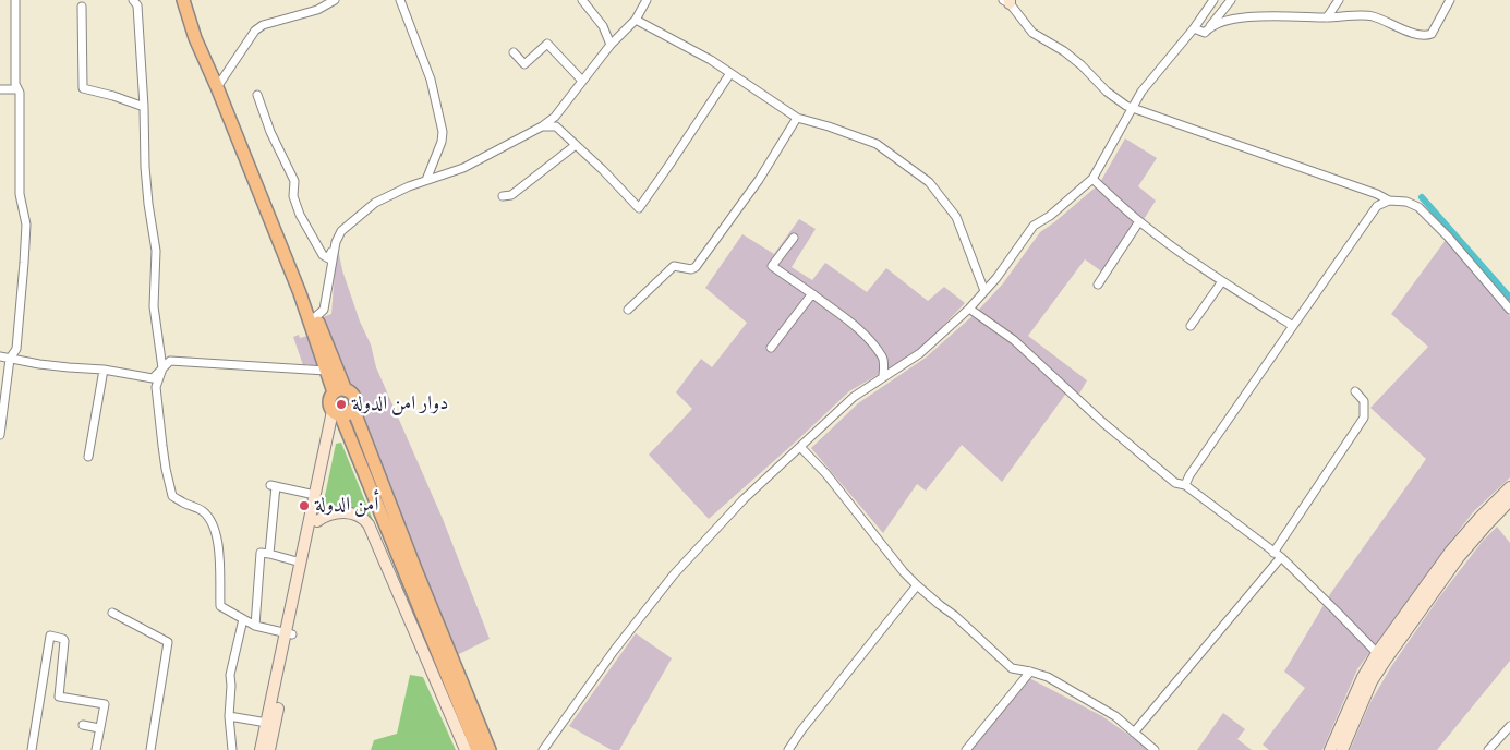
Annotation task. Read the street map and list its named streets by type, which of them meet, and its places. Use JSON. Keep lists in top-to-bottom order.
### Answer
{
  "places": ["دوار امن الدولة", "أمن الدولة"]
}
